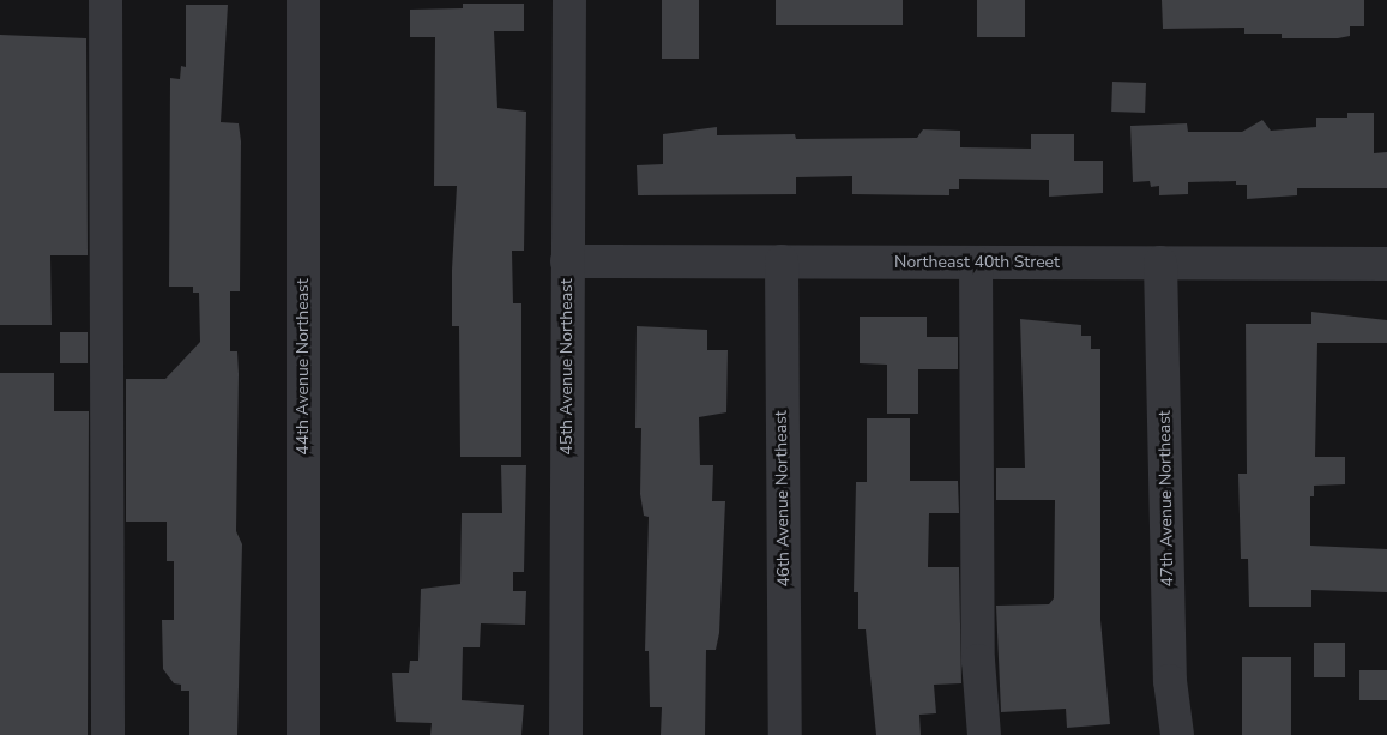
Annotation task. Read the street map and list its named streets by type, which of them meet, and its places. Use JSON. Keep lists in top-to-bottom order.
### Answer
{
  "streets": {
    "street": [
      "Northeast 40th Street",
      "44th Avenue Northeast",
      "45th Avenue Northeast",
      "46th Avenue Northeast",
      "47th Avenue Northeast"
    ]
  },
  "crossings": [
    ["Northeast 40th Street", "45th Avenue Northeast"],
    ["Northeast 40th Street", "46th Avenue Northeast"],
    ["Northeast 40th Street", "47th Avenue Northeast"]
  ]
}
